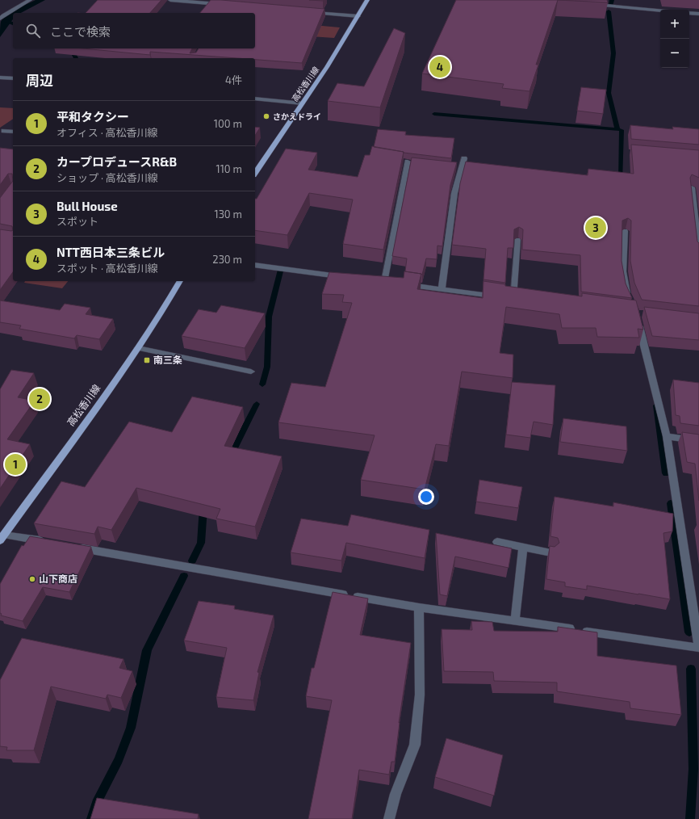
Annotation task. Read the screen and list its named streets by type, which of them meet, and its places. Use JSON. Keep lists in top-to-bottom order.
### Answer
{
  "streets": {
    "main road": ["高松香川線"]
  },
  "places": {
    "other": ["さかえドライ", "山下商店"],
    "transit": ["南三条"]
  },
  "page": {
    "map_buttons": ["+", "−"],
    "search": "ここで検索",
    "pins": [
      "4",
      "3",
      "2",
      "1"
    ],
    "heading": ["周辺", "4件"],
    "list": [
      {
        "mark": "1",
        "name": "平和タクシー",
        "note": "オフィス · 高松香川線",
        "value": "100 m"
      },
      {
        "mark": "2",
        "name": "カープロデュースR&B",
        "note": "ショップ · 高松香川線",
        "value": "110 m"
      },
      {
        "mark": "3",
        "name": "Bull House",
        "note": "スポット",
        "value": "130 m"
      },
      {
        "mark": "4",
        "name": "NTT西日本三条ビル",
        "note": "スポット · 高松香川線",
        "value": "230 m"
      }
    ]
  }
}
